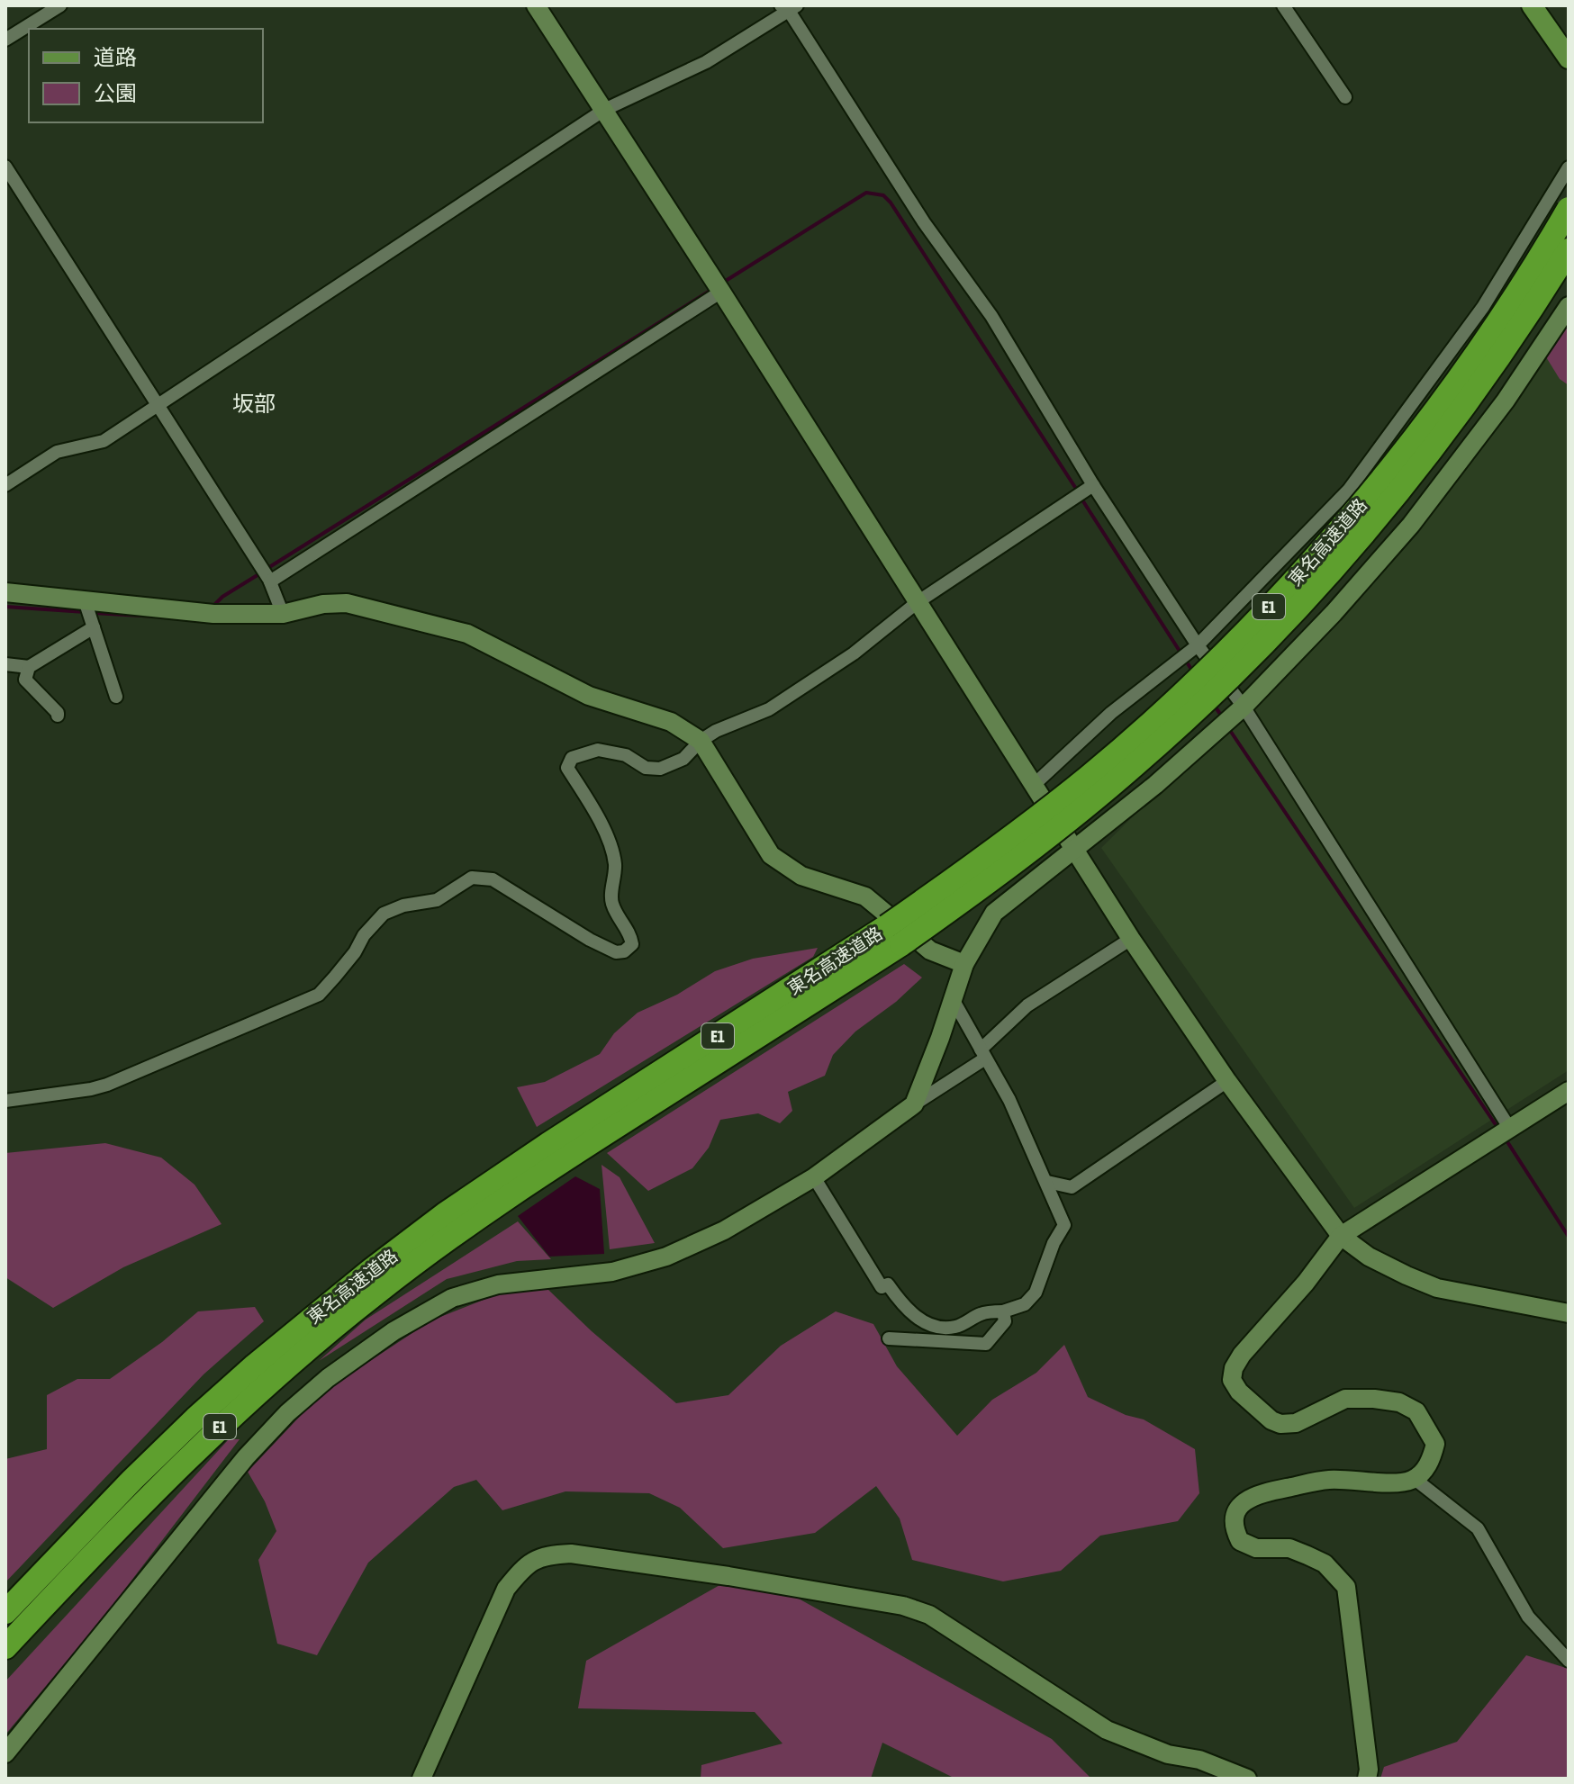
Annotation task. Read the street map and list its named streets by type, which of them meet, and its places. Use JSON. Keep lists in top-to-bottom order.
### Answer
{
  "streets": {
    "highway": ["東名高速道路", "E1"]
  },
  "districts": ["坂部"],
  "legend": ["道路", "公園"]
}
